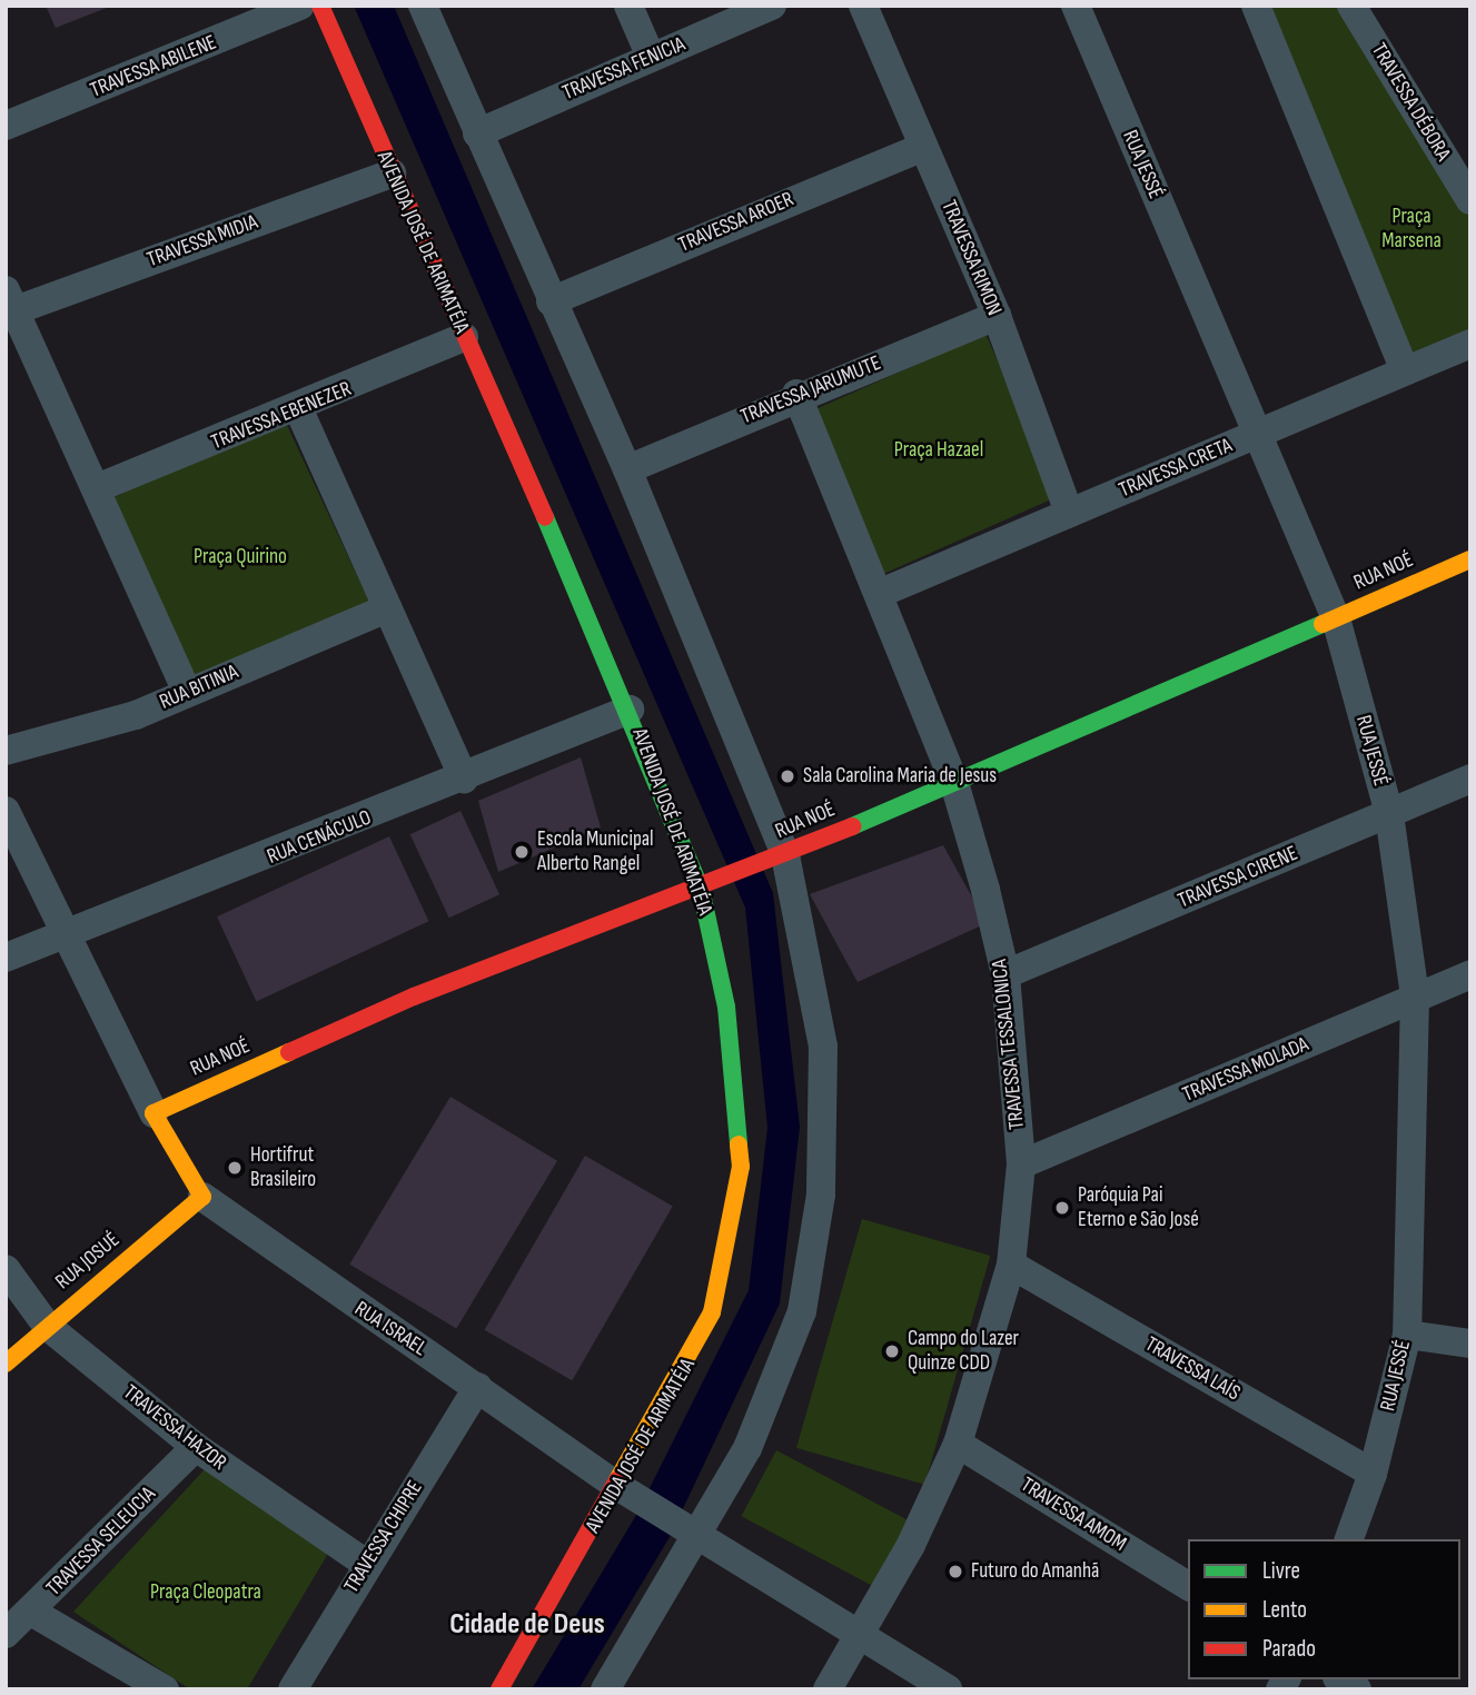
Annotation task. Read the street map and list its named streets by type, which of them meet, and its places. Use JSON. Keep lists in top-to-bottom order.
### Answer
{
  "streets": {
    "street": [
      "TRAVESSA ABILENE",
      "TRAVESSA FENICIA",
      "TRAVESSA DÉBORA",
      "RUA JESSÉ",
      "TRAVESSA AROER",
      "TRAVESSA MIDIA",
      "AVENIDA JOSÉ DE ARIMATÉIA",
      "TRAVESSA RIMON",
      "TRAVESSA JARUMUTE",
      "TRAVESSA EBENEZER",
      "TRAVESSA CRETA",
      "RUA NOÉ",
      "RUA BITINIA",
      "RUA CENÁCULO",
      "TRAVESSA CIRENE",
      "TRAVESSA TESSALONICA",
      "TRAVESSA MOLADA",
      "RUA JOSUÉ",
      "RUA ISRAEL",
      "TRAVESSA LAÍS",
      "TRAVESSA HAZOR",
      "TRAVESSA AMOM",
      "TRAVESSA CHIPRE",
      "TRAVESSA SELEUCIA"
    ]
  },
  "crossings": [
    ["RUA JESSÉ", "TRAVESSA CRETA"],
    ["RUA JESSÉ", "RUA NOÉ"],
    ["RUA JESSÉ", "TRAVESSA CIRENE"],
    ["RUA JESSÉ", "TRAVESSA MOLADA"],
    ["RUA JESSÉ", "TRAVESSA LAÍS"],
    ["TRAVESSA AROER", "TRAVESSA RIMON"],
    ["TRAVESSA MIDIA", "AVENIDA JOSÉ DE ARIMATÉIA"],
    ["AVENIDA JOSÉ DE ARIMATÉIA", "TRAVESSA EBENEZER"],
    ["AVENIDA JOSÉ DE ARIMATÉIA", "RUA NOÉ"],
    ["AVENIDA JOSÉ DE ARIMATÉIA", "RUA CENÁCULO"],
    ["AVENIDA JOSÉ DE ARIMATÉIA", "RUA ISRAEL"],
    ["TRAVESSA RIMON", "TRAVESSA JARUMUTE"],
    ["TRAVESSA RIMON", "TRAVESSA CRETA"],
    ["TRAVESSA JARUMUTE", "TRAVESSA TESSALONICA"],
    ["TRAVESSA CRETA", "TRAVESSA TESSALONICA"],
    ["RUA NOÉ", "TRAVESSA TESSALONICA"],
    ["RUA NOÉ", "RUA ISRAEL"],
    ["RUA CENÁCULO", "RUA ISRAEL"],
    ["TRAVESSA CIRENE", "TRAVESSA TESSALONICA"],
    ["TRAVESSA TESSALONICA", "TRAVESSA MOLADA"],
    ["TRAVESSA TESSALONICA", "RUA ISRAEL"],
    ["TRAVESSA TESSALONICA", "TRAVESSA LAÍS"],
    ["TRAVESSA TESSALONICA", "TRAVESSA AMOM"],
    ["RUA JOSUÉ", "RUA ISRAEL"],
    ["RUA JOSUÉ", "TRAVESSA HAZOR"],
    ["RUA ISRAEL", "TRAVESSA CHIPRE"],
    ["TRAVESSA HAZOR", "TRAVESSA CHIPRE"],
    ["TRAVESSA HAZOR", "TRAVESSA SELEUCIA"]
  ],
  "districts": ["Cidade de Deus"],
  "parks": [
    "Praça Marsena",
    "Praça Hazael",
    "Praça Quirino",
    "Praça Cleopatra"
  ],
  "places": [
    "Sala Carolina Maria de Jesus",
    "Escola Municipal Alberto Rangel",
    "Hortifrut Brasileiro",
    "Paróquia Pai Eterno e São José",
    "Campo do Lazer Quinze CDD",
    "Futuro do Amanhã"
  ],
  "legend": ["Livre", "Lento", "Parado"]
}
